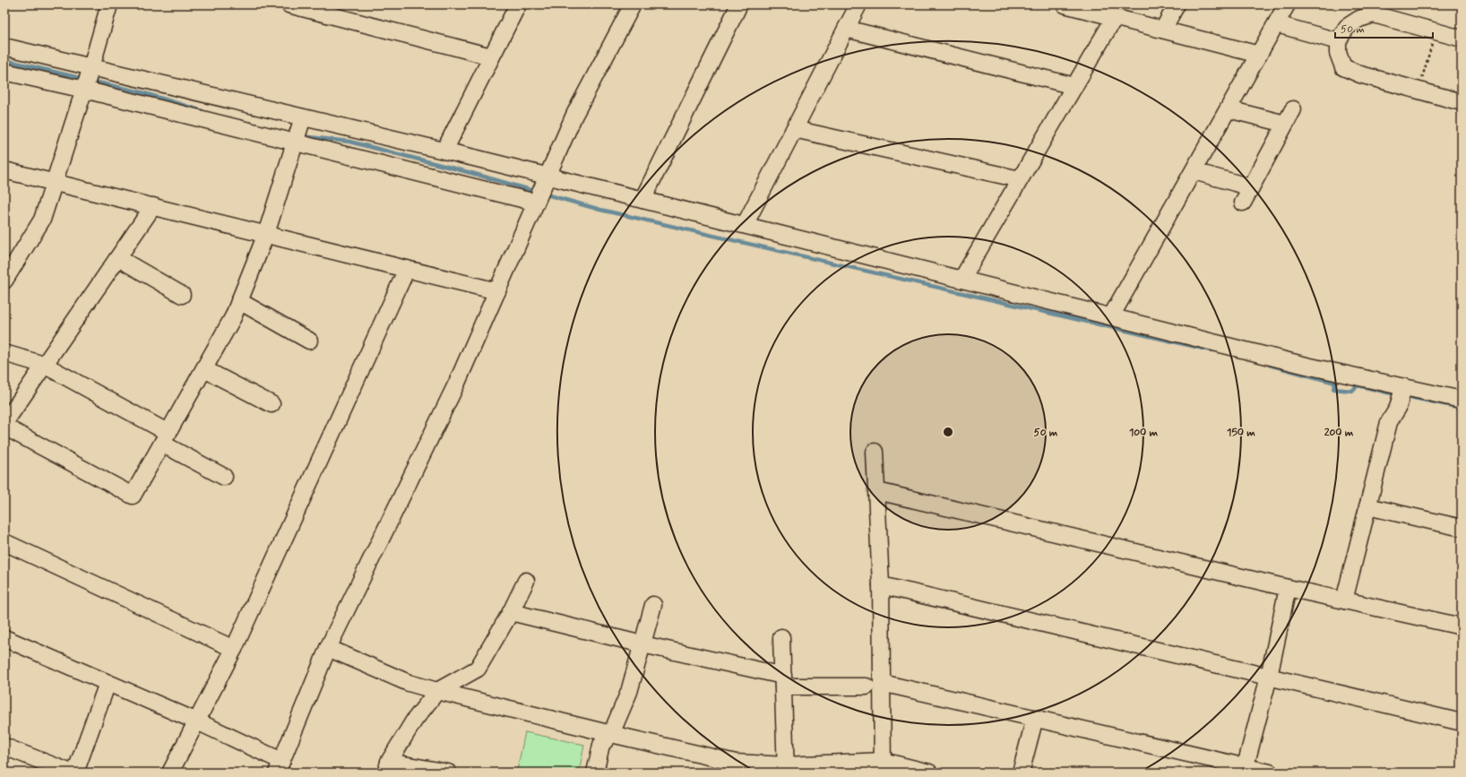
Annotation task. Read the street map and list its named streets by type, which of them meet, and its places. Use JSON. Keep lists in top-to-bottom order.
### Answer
{
  "scale_bar": "50 m",
  "rings": [
    "50 m",
    "100 m",
    "150 m",
    "200 m"
  ]
}
